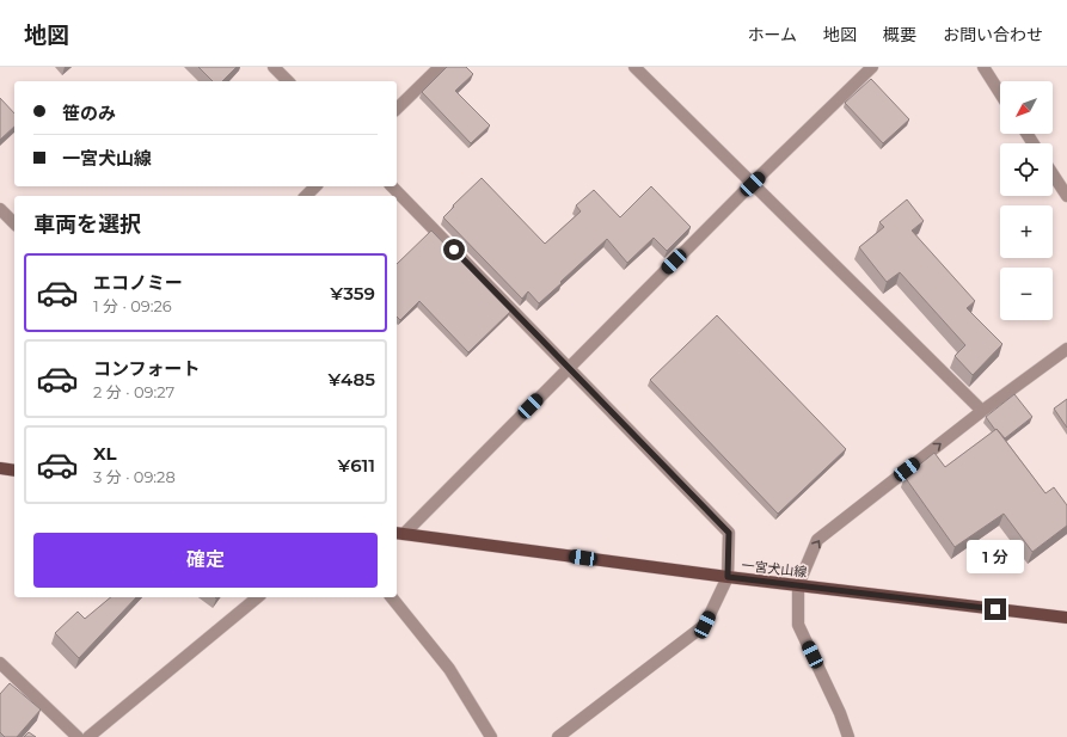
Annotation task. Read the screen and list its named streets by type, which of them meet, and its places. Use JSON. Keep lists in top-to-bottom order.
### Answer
{
  "streets": {
    "main road": ["一宮犬山線"]
  },
  "north": "bottom left",
  "page": {
    "header": "地図",
    "nav": [
      "ホーム",
      "地図",
      "概要",
      "お問い合わせ"
    ],
    "map_buttons": ["+", "−"],
    "banner": ["笹のみ", "一宮犬山線"],
    "heading": "車両を選択",
    "list": [
      {
        "name": "エコノミー",
        "note": "1 分 · 09:26",
        "value": "¥359"
      },
      {
        "name": "コンフォート",
        "note": "2 分 · 09:27",
        "value": "¥485"
      },
      {
        "name": "XL",
        "note": "3 分 · 09:28",
        "value": "¥611"
      }
    ],
    "buttons": "確定",
    "bubble": "1 分"
  }
}
